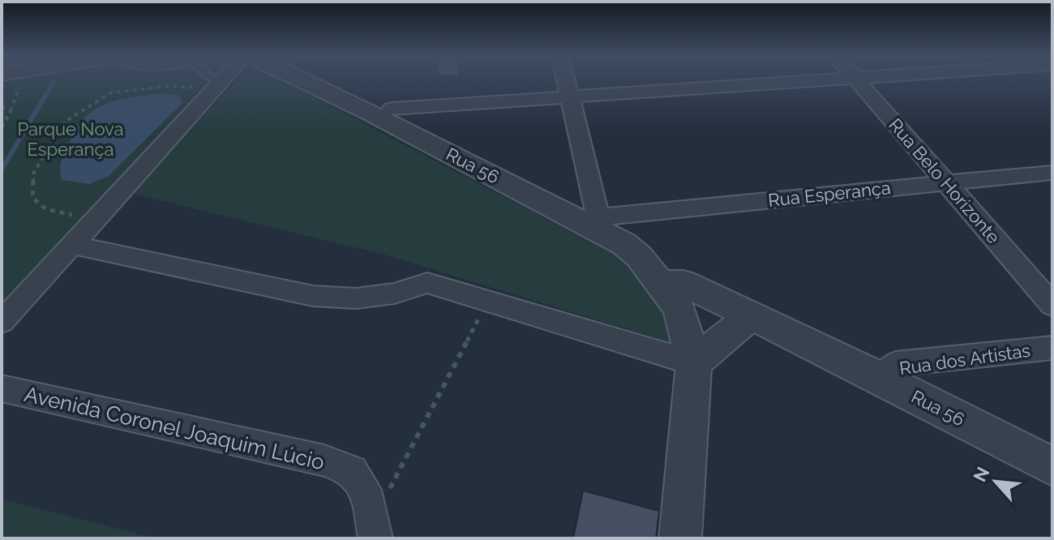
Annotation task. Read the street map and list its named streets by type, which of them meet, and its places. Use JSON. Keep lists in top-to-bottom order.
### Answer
{
  "streets": {
    "street": [
      "Rua 56",
      "Rua Belo Horizonte",
      "Rua Esperança",
      "Rua dos Artistas",
      "Avenida Coronel Joaquim Lúcio"
    ]
  },
  "crossings": [
    ["Rua 56", "Rua Esperança"],
    ["Rua 56", "Rua dos Artistas"],
    ["Rua Belo Horizonte", "Rua Esperança"]
  ],
  "parks": ["Parque Nova Esperança"],
  "north": "top left"
}
